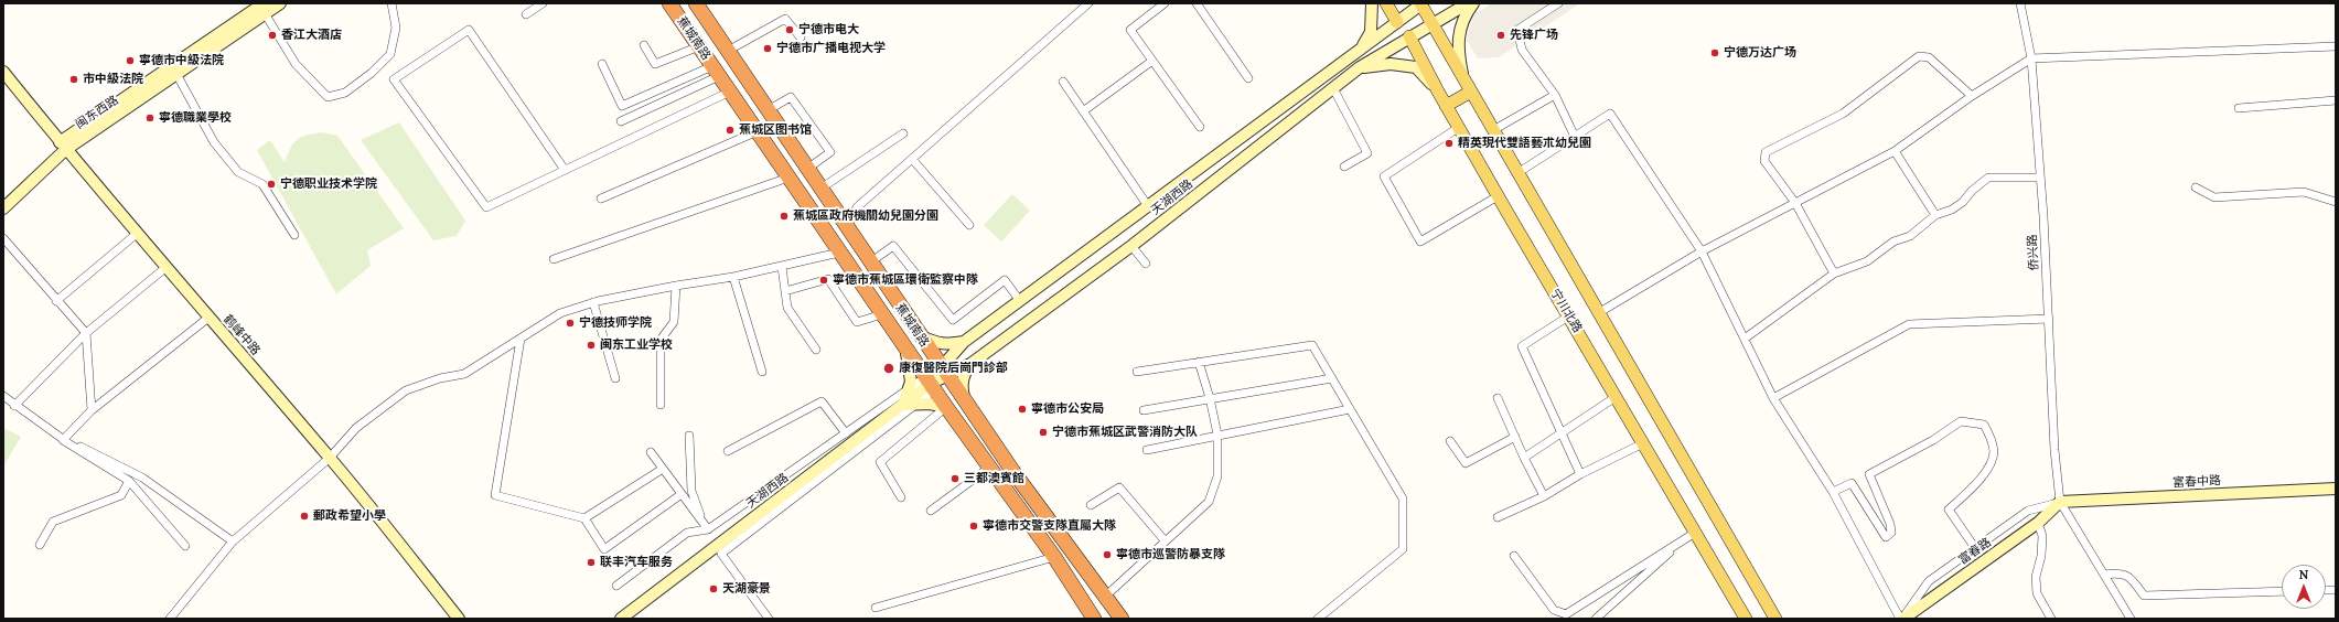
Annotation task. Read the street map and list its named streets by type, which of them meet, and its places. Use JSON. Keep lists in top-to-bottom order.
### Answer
{
  "streets": {
    "highway": ["蕉城南路"],
    "main road": [
      "闽东西路",
      "天湖西路",
      "宁川北路",
      "鹤峰中路",
      "富春中路",
      "富春路"
    ],
    "street": ["侨兴路"]
  },
  "crossings": [
    ["蕉城南路", "天湖西路"],
    ["闽东西路", "鹤峰中路"],
    ["天湖西路", "宁川北路"],
    ["侨兴路", "富春中路"],
    ["侨兴路", "富春路"],
    ["富春中路", "富春路"]
  ],
  "places": [
    "宁德市电大",
    "香江大酒店",
    "先锋广场",
    "宁德市广播电视大学",
    "宁德万达广场",
    "寧德市中級法院",
    "市中級法院",
    "寧德職業學校",
    "蕉城区图书馆",
    "精英現代雙語藝朮幼兒園",
    "宁德职业技术学院",
    "蕉城區政府機關幼兒園分園",
    "寧德市蕉城區環衛監察中隊",
    "宁德技师学院",
    "闽东工业学校",
    "康復醫院后崗門診部",
    "寧德市公安局",
    "宁德市蕉城区武警消防大队",
    "三都澳賓館",
    "郵政希望小學",
    "寧德市交警支隊直屬大隊",
    "寧德市巡警防暴支隊",
    "联丰汽车服务",
    "天湖豪景"
  ],
  "north": "top"
}
